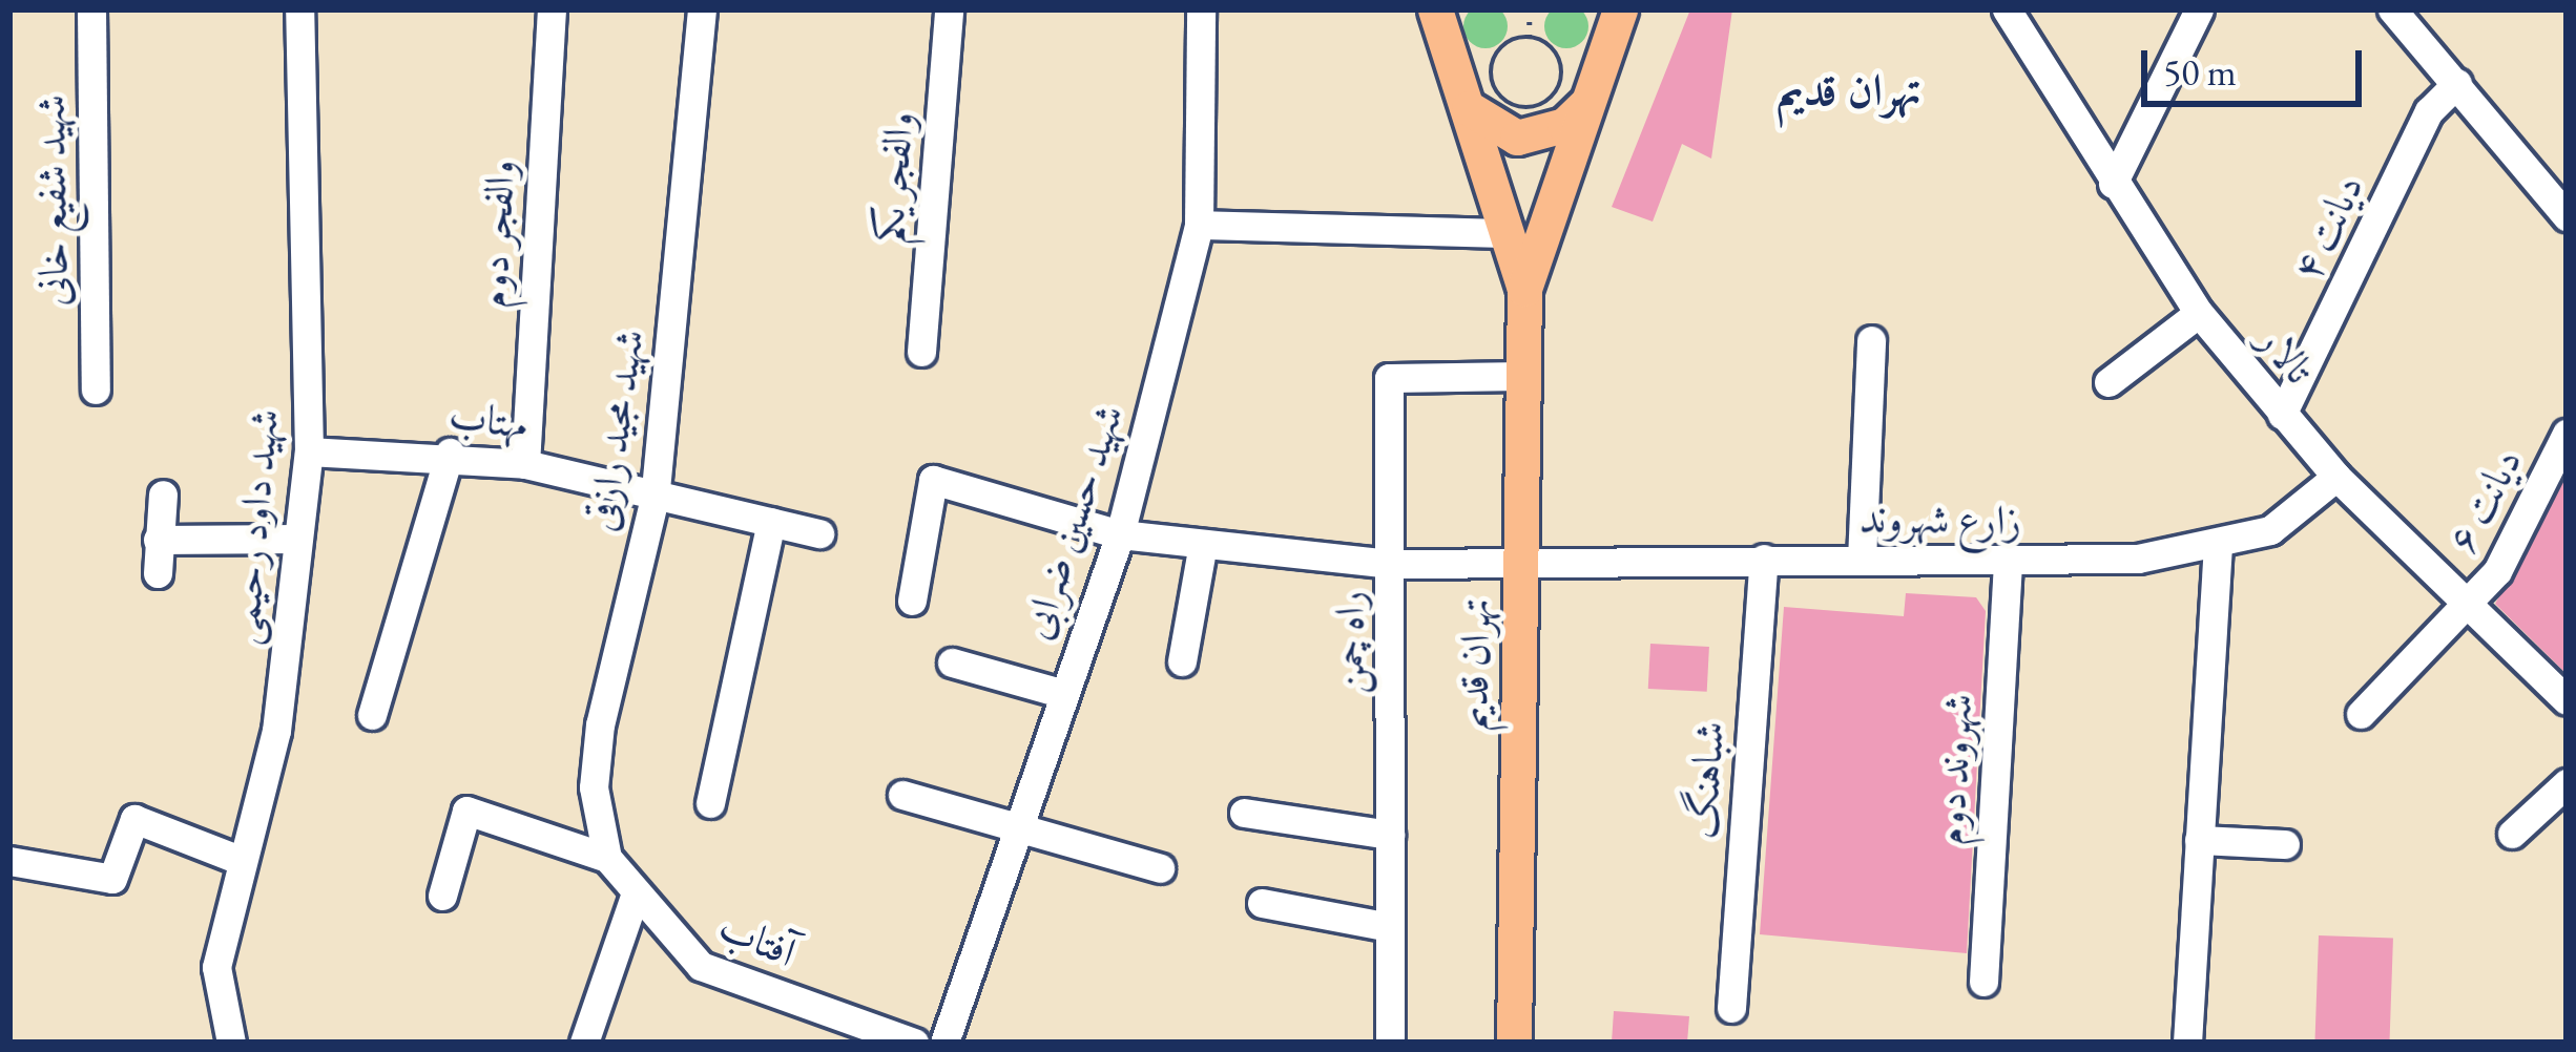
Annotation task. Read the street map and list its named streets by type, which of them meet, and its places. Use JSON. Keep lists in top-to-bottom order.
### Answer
{
  "streets": {
    "main road": ["تهران قدیم"],
    "street": [
      "والفجر یکم",
      "شهید شفیع خانی",
      "دیانت ۴",
      "والفجر دوم",
      "تالار",
      "مهتاب",
      "شهید مجید رازقی",
      "دیانت ۶",
      "زارع شهروند",
      "شهید حسین ضرابی",
      "شهید داود رحیمی",
      "راه چمن",
      "شهروند دوم",
      "شباهنگ",
      "آفتاب"
    ]
  },
  "crossings": [
    ["دیانت ۴", "تالار"],
    ["والفجر دوم", "مهتاب"],
    ["تالار", "دیانت ۶"],
    ["تالار", "زارع شهروند"],
    ["مهتاب", "شهید مجید رازقی"],
    ["مهتاب", "شهید داود رحیمی"],
    ["شهید مجید رازقی", "آفتاب"],
    ["زارع شهروند", "شهید حسین ضرابی"],
    ["زارع شهروند", "راه چمن"],
    ["زارع شهروند", "تهران قدیم"],
    ["زارع شهروند", "شهروند دوم"],
    ["زارع شهروند", "شباهنگ"],
    ["راه چمن", "تهران قدیم"]
  ],
  "districts": ["تهران قدیم"],
  "scale_bar": "50 m"
}
